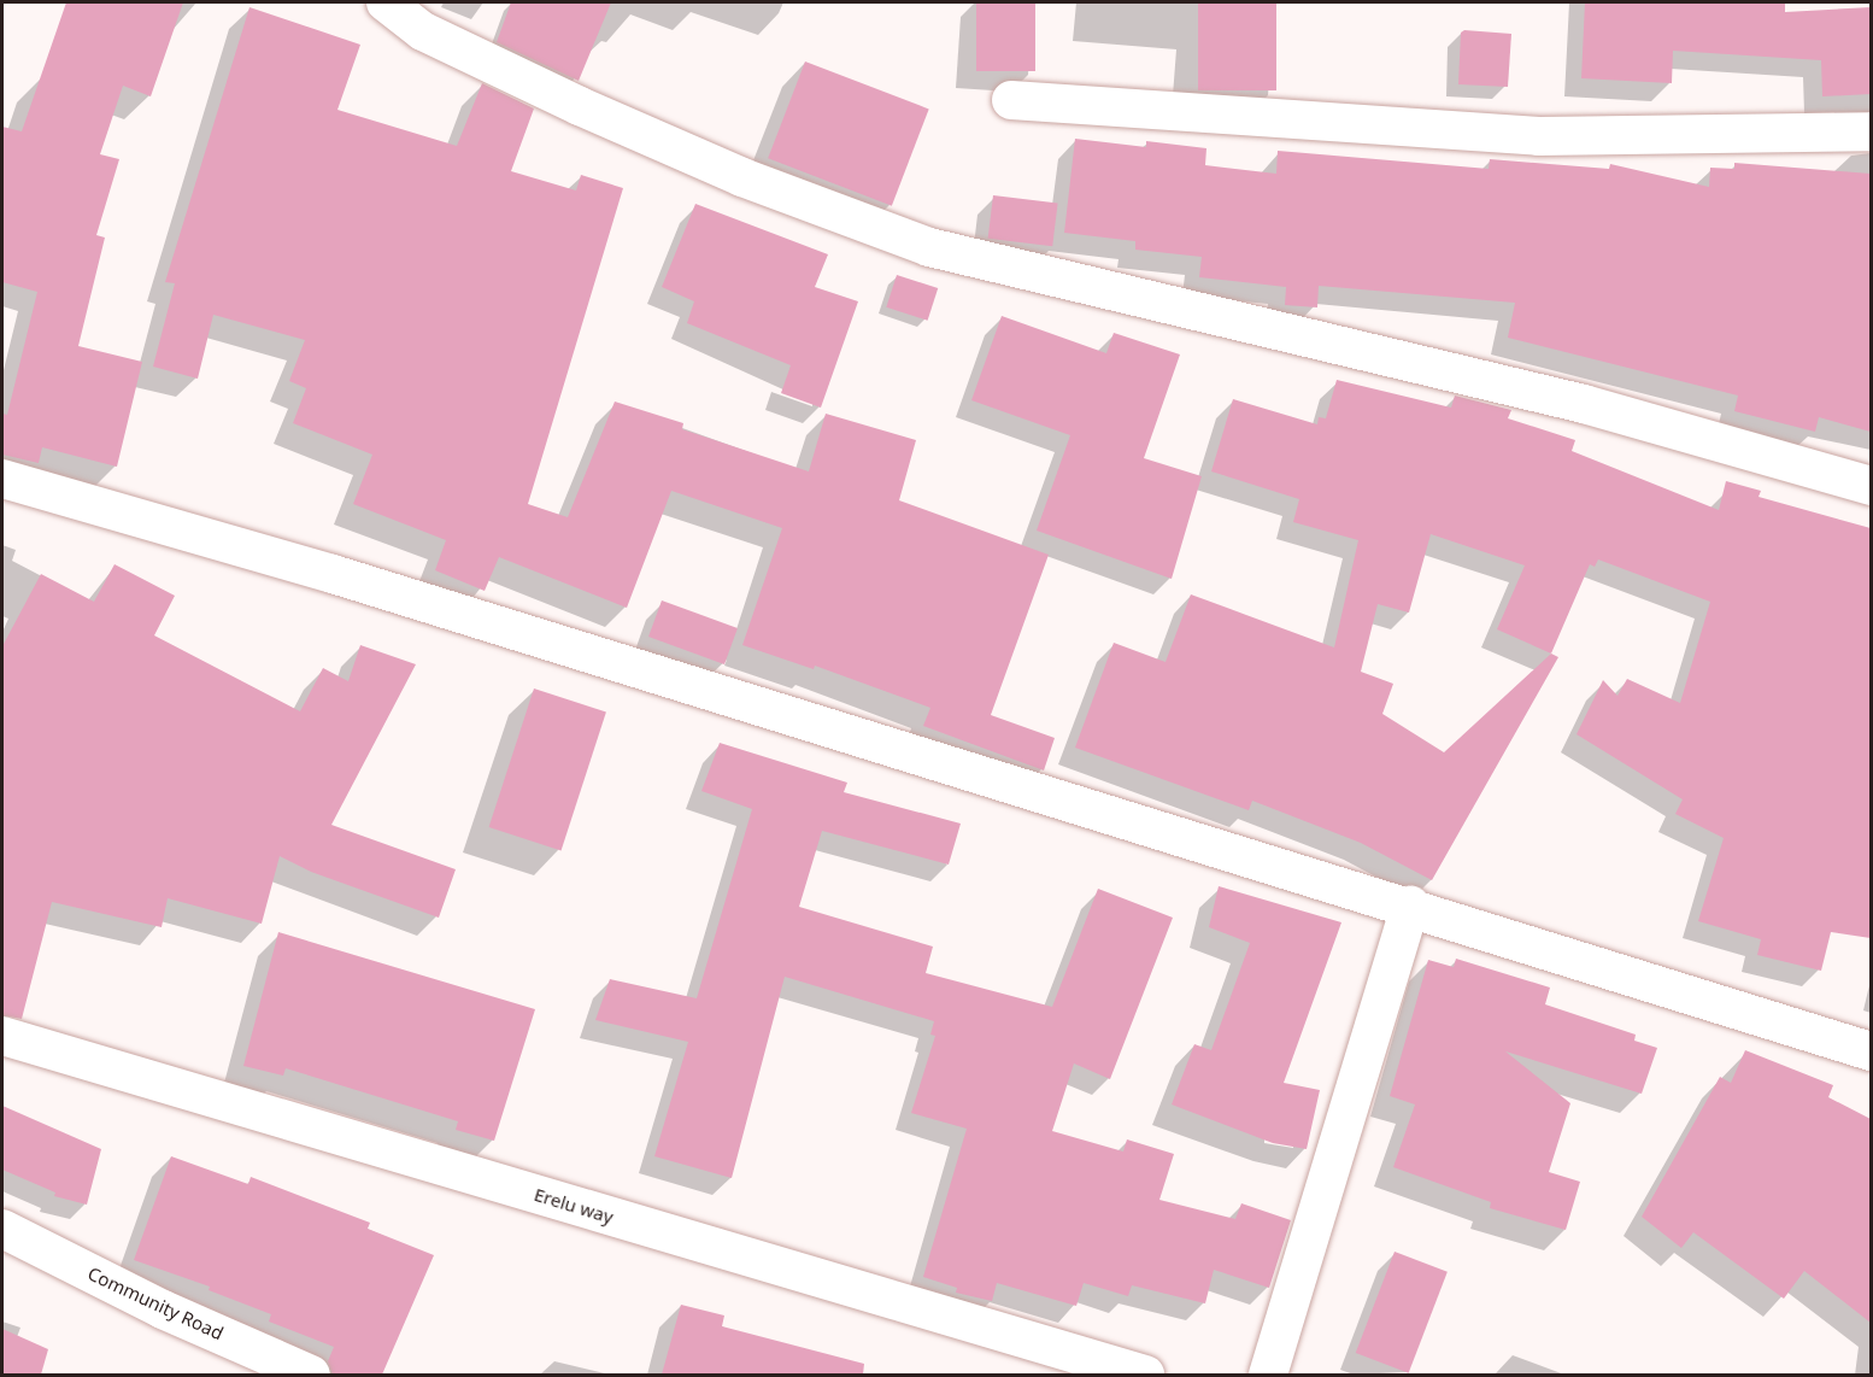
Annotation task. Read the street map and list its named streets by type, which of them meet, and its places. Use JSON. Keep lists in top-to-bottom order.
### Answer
{
  "streets": {
    "street": ["Erelu way", "Community Road"]
  }
}
